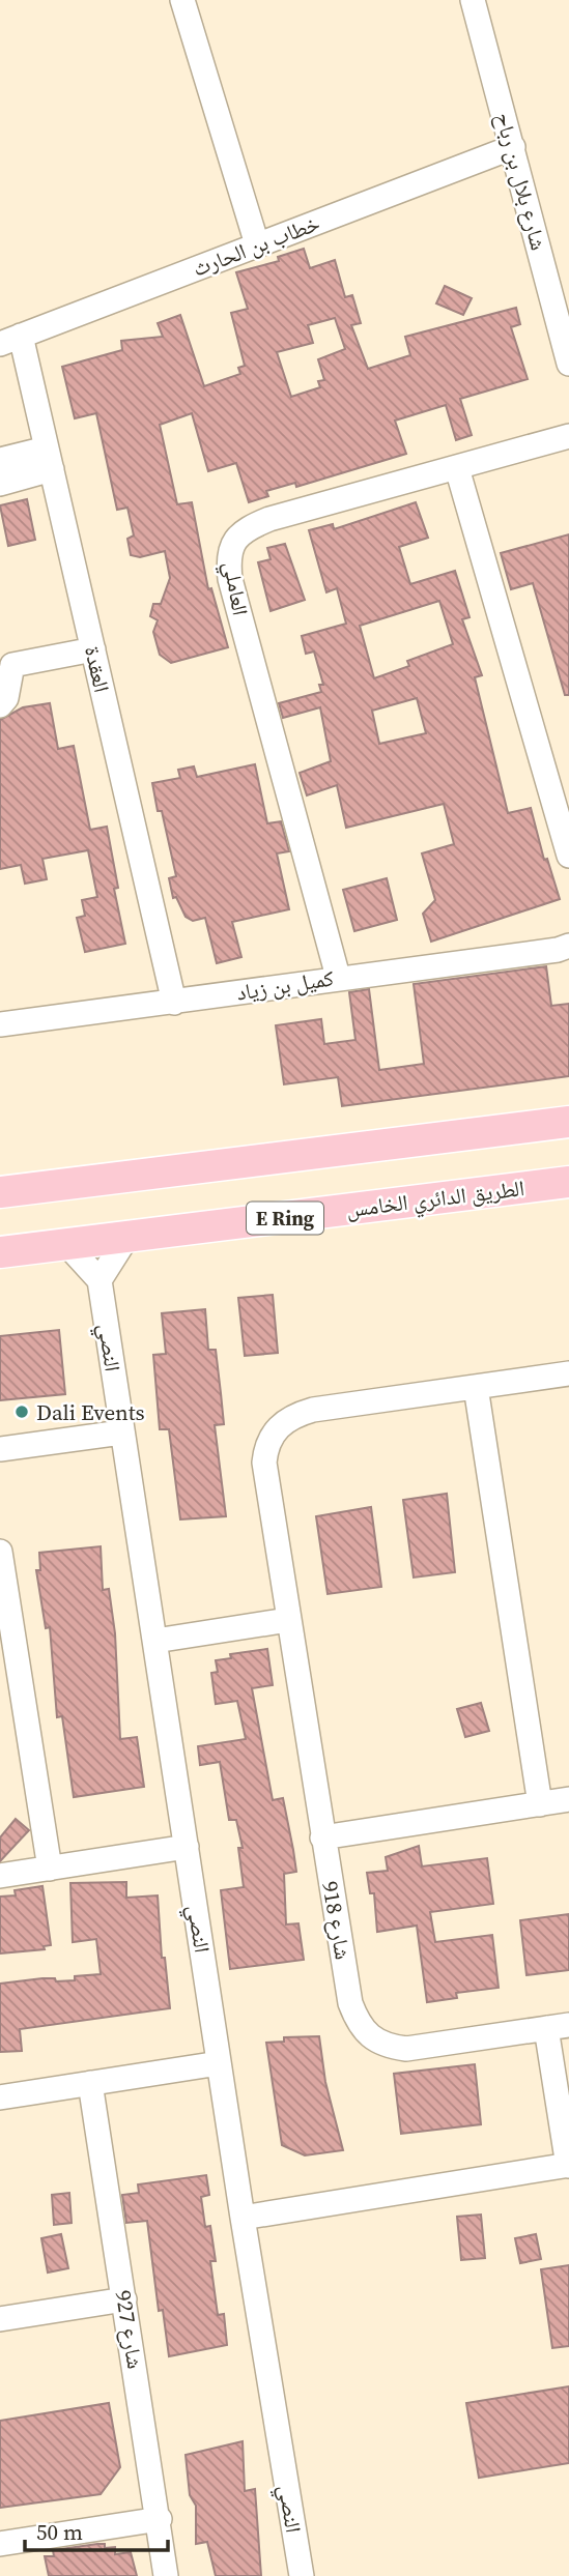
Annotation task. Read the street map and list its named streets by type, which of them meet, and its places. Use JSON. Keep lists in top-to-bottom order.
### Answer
{
  "streets": {
    "main road": ["الطريق الدائري الخامس", "E Ring"],
    "street": [
      "شارع بلال بن رباح",
      "خطاب بن الحارث",
      "العاملي",
      "العقدة",
      "كميل بن زياد",
      "النصي",
      "شارع 918",
      "شارع 927"
    ]
  },
  "crossings": [
    ["شارع بلال بن رباح", "خطاب بن الحارث"],
    ["خطاب بن الحارث", "العقدة"],
    ["العاملي", "كميل بن زياد"],
    ["العقدة", "كميل بن زياد"]
  ],
  "places": ["Dali Events"],
  "scale_bar": "50 m"
}
